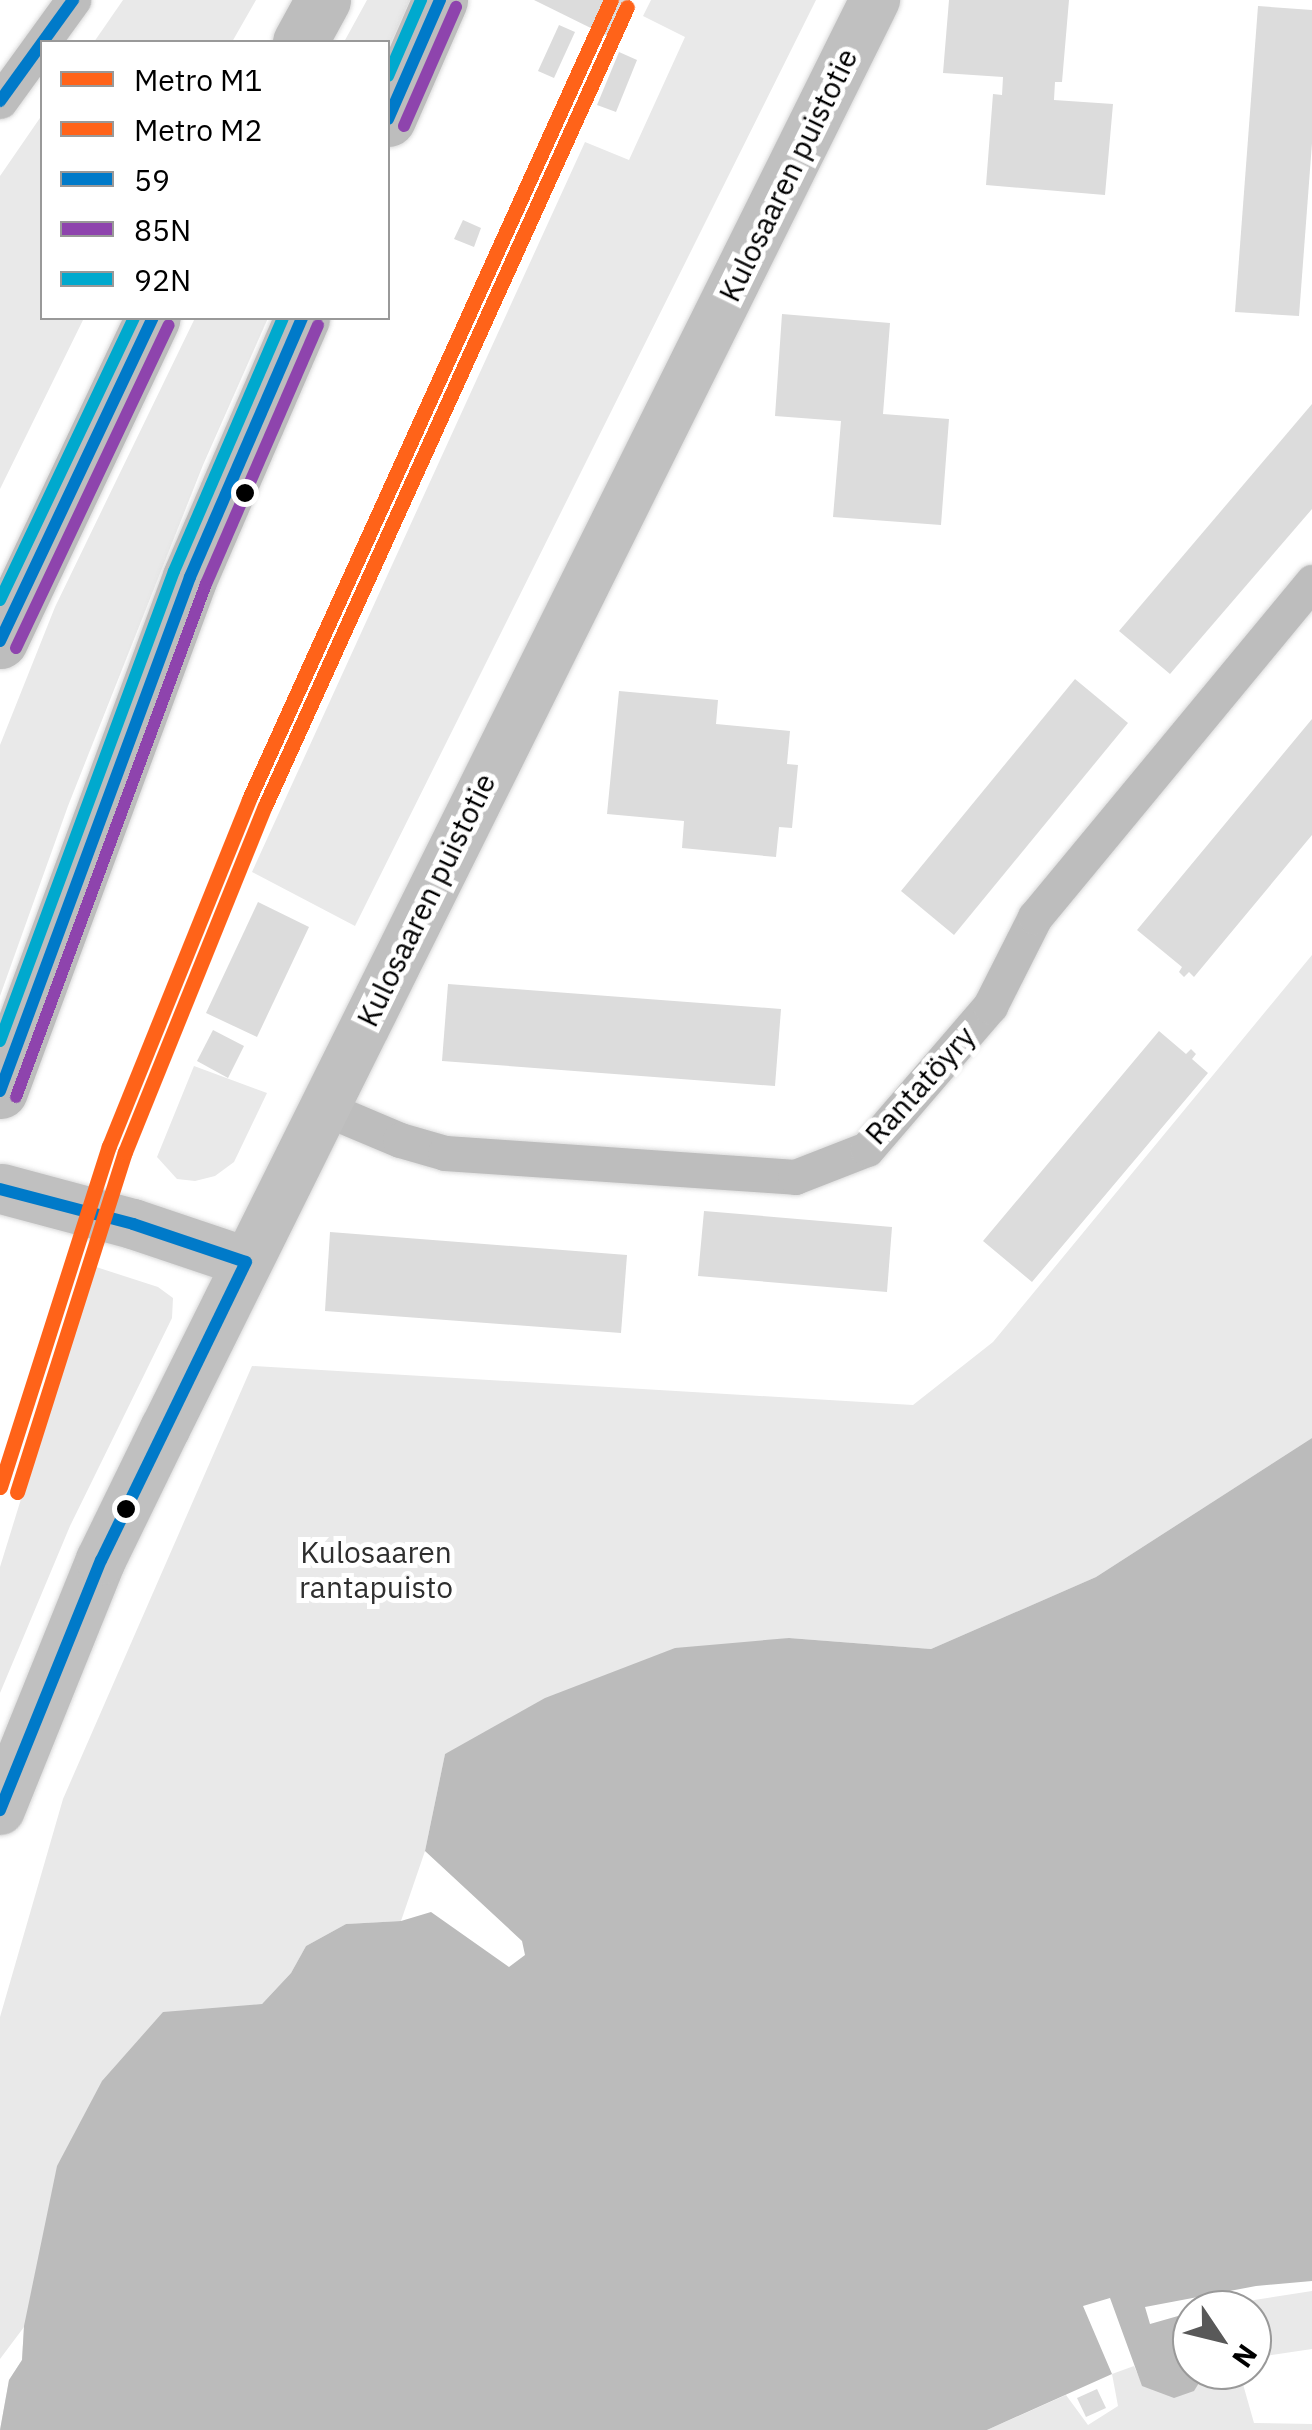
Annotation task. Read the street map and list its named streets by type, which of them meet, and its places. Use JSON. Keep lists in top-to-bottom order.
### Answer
{
  "streets": {
    "street": ["Kulosaaren puistotie", "Rantatöyry"]
  },
  "crossings": [
    ["Kulosaaren puistotie", "Rantatöyry"]
  ],
  "parks": ["Kulosaaren rantapuisto"],
  "lines": [
    "metro line M1",
    "transit line 59",
    "transit line 92N",
    "metro line M2",
    "transit line 85N"
  ],
  "legend": [
    "Metro M1",
    "Metro M2",
    "59",
    "85N",
    "92N"
  ],
  "north": "bottom right"
}
